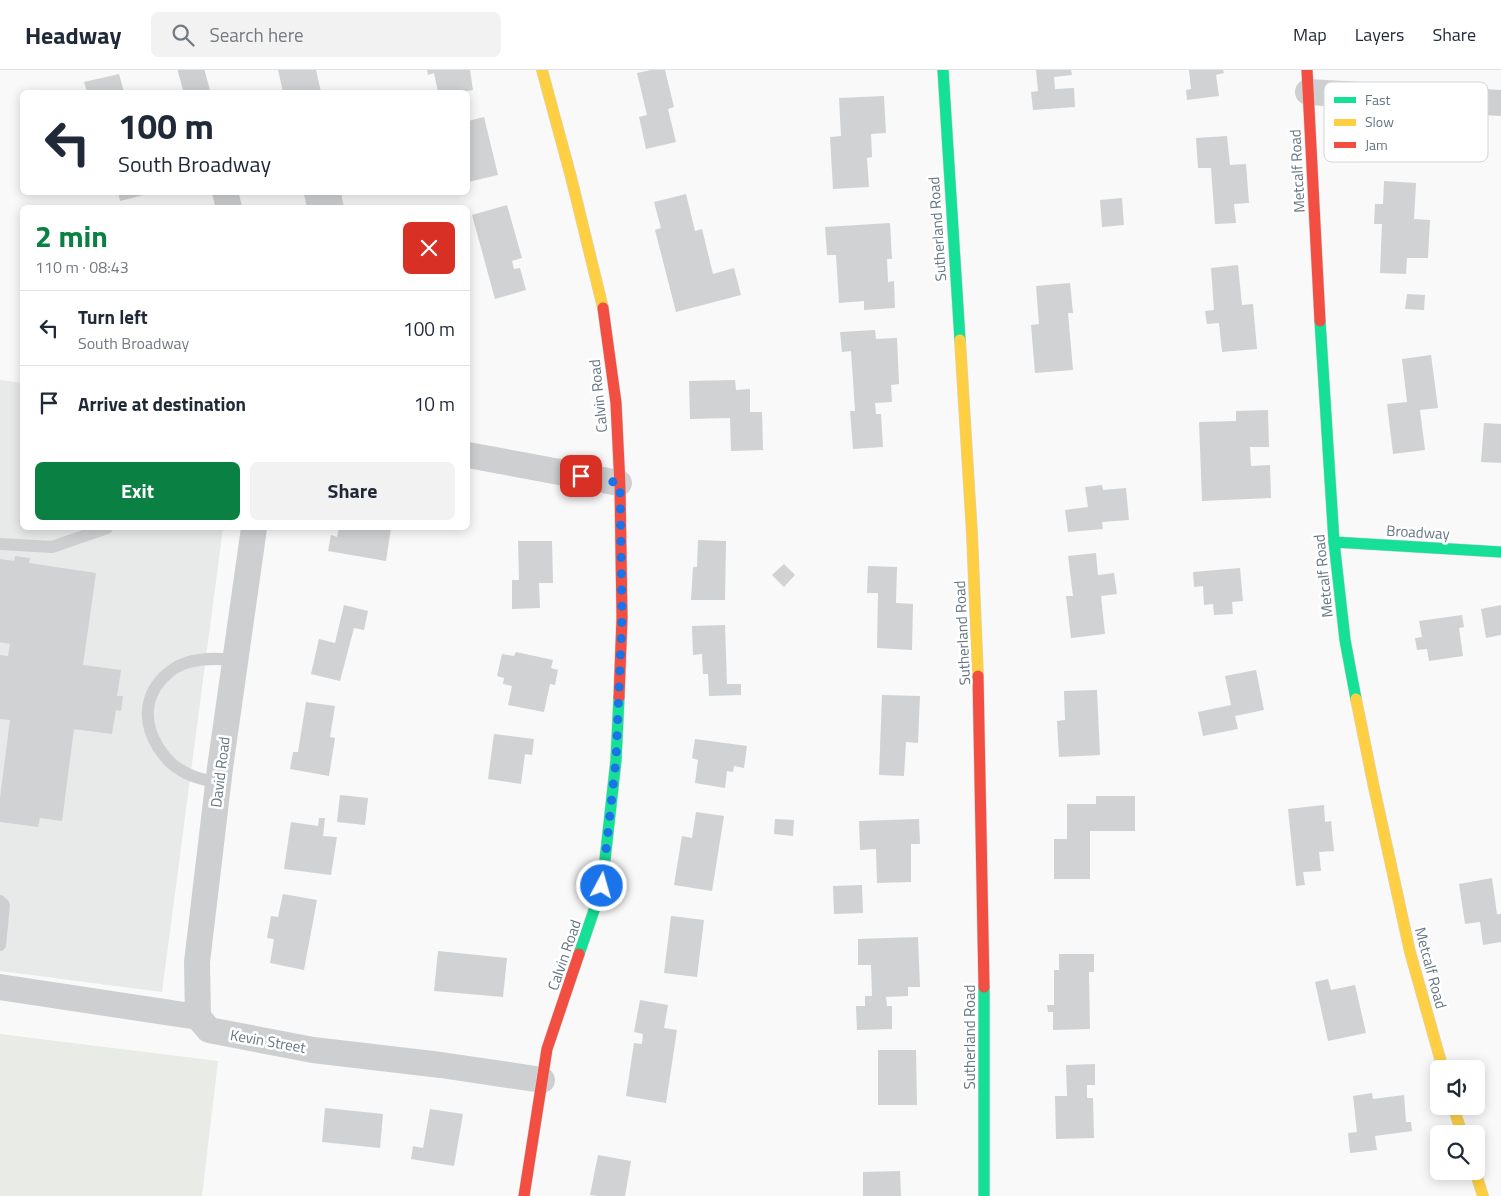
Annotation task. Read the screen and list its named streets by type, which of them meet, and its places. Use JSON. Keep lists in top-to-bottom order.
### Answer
{
  "streets": {
    "street": [
      "Metcalf Road",
      "Sutherland Road",
      "Calvin Road",
      "Broadway",
      "David Road",
      "Kevin Street"
    ]
  },
  "crossings": [
    ["Metcalf Road", "Broadway"],
    ["Calvin Road", "Kevin Street"],
    ["David Road", "Kevin Street"]
  ],
  "legend": ["Fast", "Slow", "Jam"],
  "page": {
    "header": "Headway",
    "search": "Search here",
    "nav": ["Map", "Layers", "Share"],
    "turn": ["100 m", "South Broadway"],
    "heading": ["2 min", "110 m · 08:43"],
    "list": [
      {
        "name": "Turn left",
        "note": "South Broadway",
        "value": "100 m"
      },
      {
        "name": "Arrive at destination",
        "value": "10 m"
      }
    ],
    "buttons": ["Exit", "Share"]
  }
}
